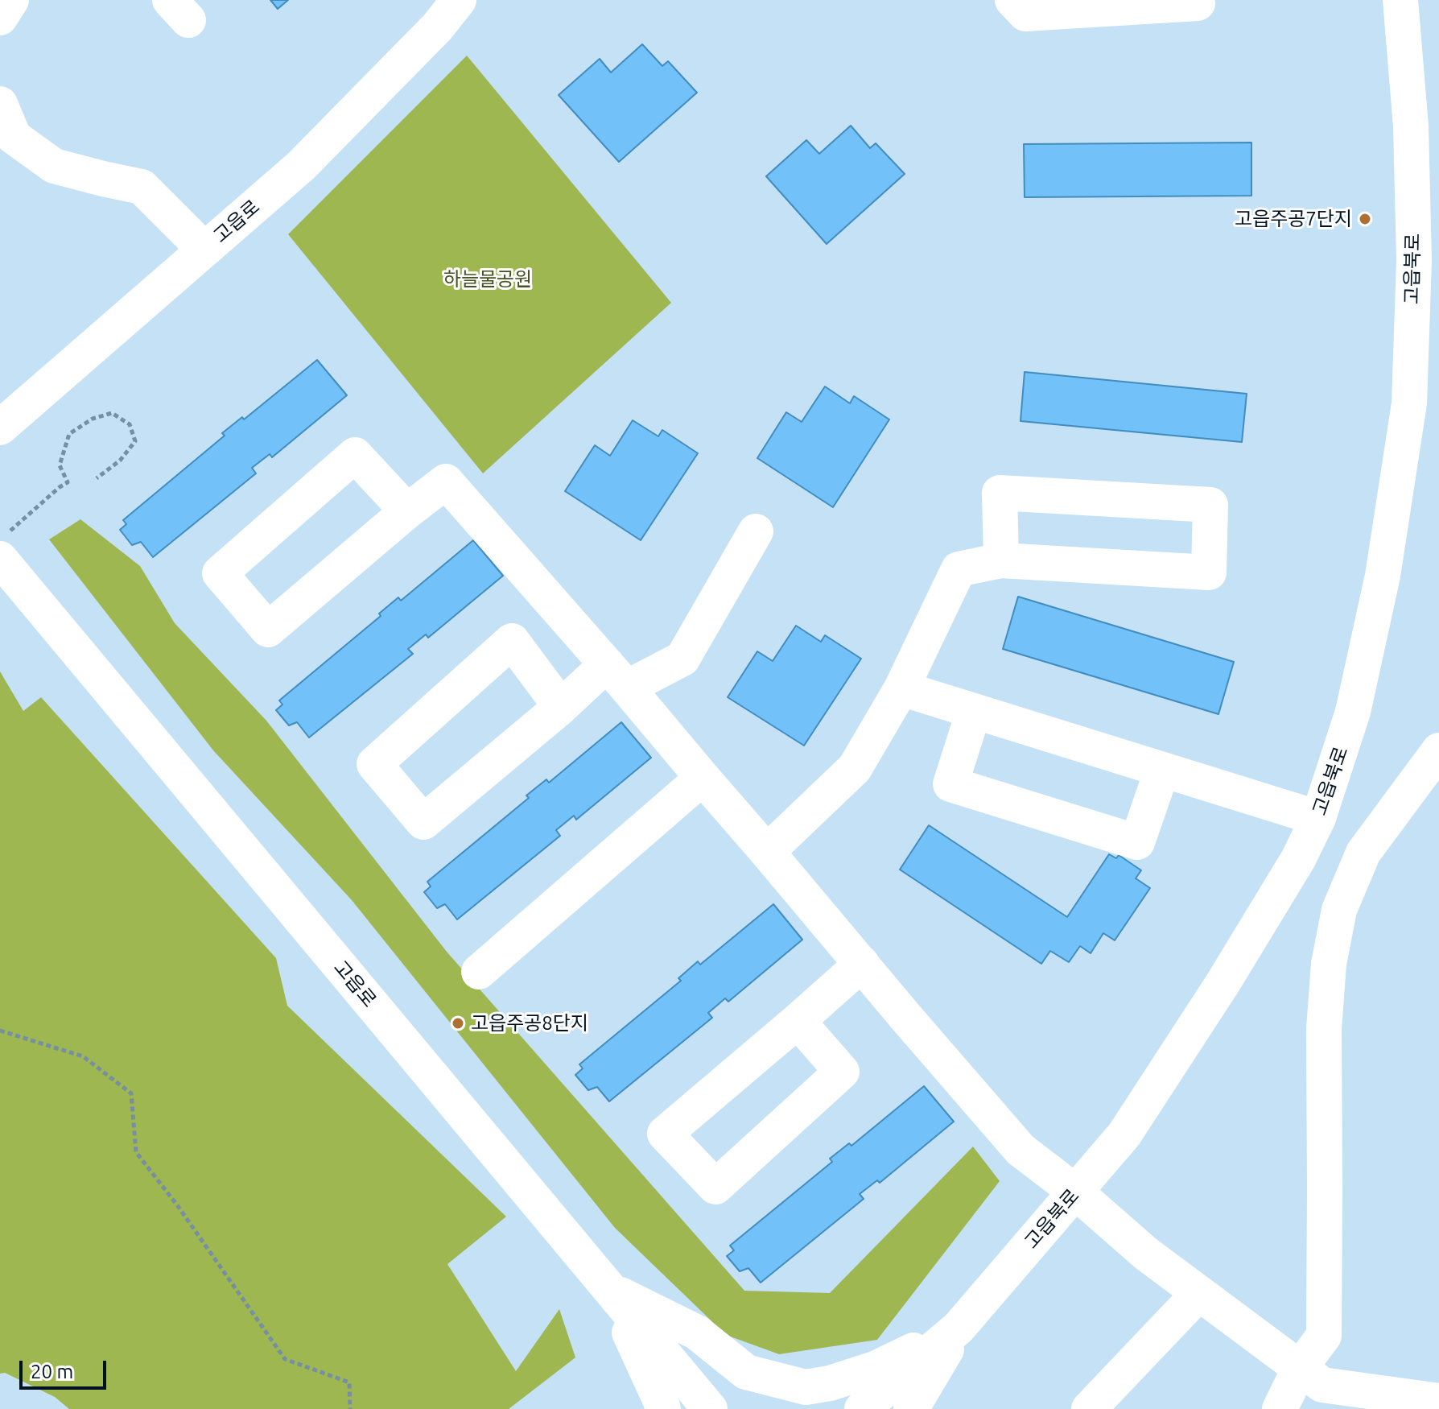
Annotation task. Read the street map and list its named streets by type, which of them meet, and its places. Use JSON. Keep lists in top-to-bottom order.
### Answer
{
  "streets": {
    "street": ["고읍로", "고읍북로"]
  },
  "parks": ["하늘물공원"],
  "places": ["고읍주공7단지", "고읍주공8단지"],
  "scale_bar": "20 m"
}
